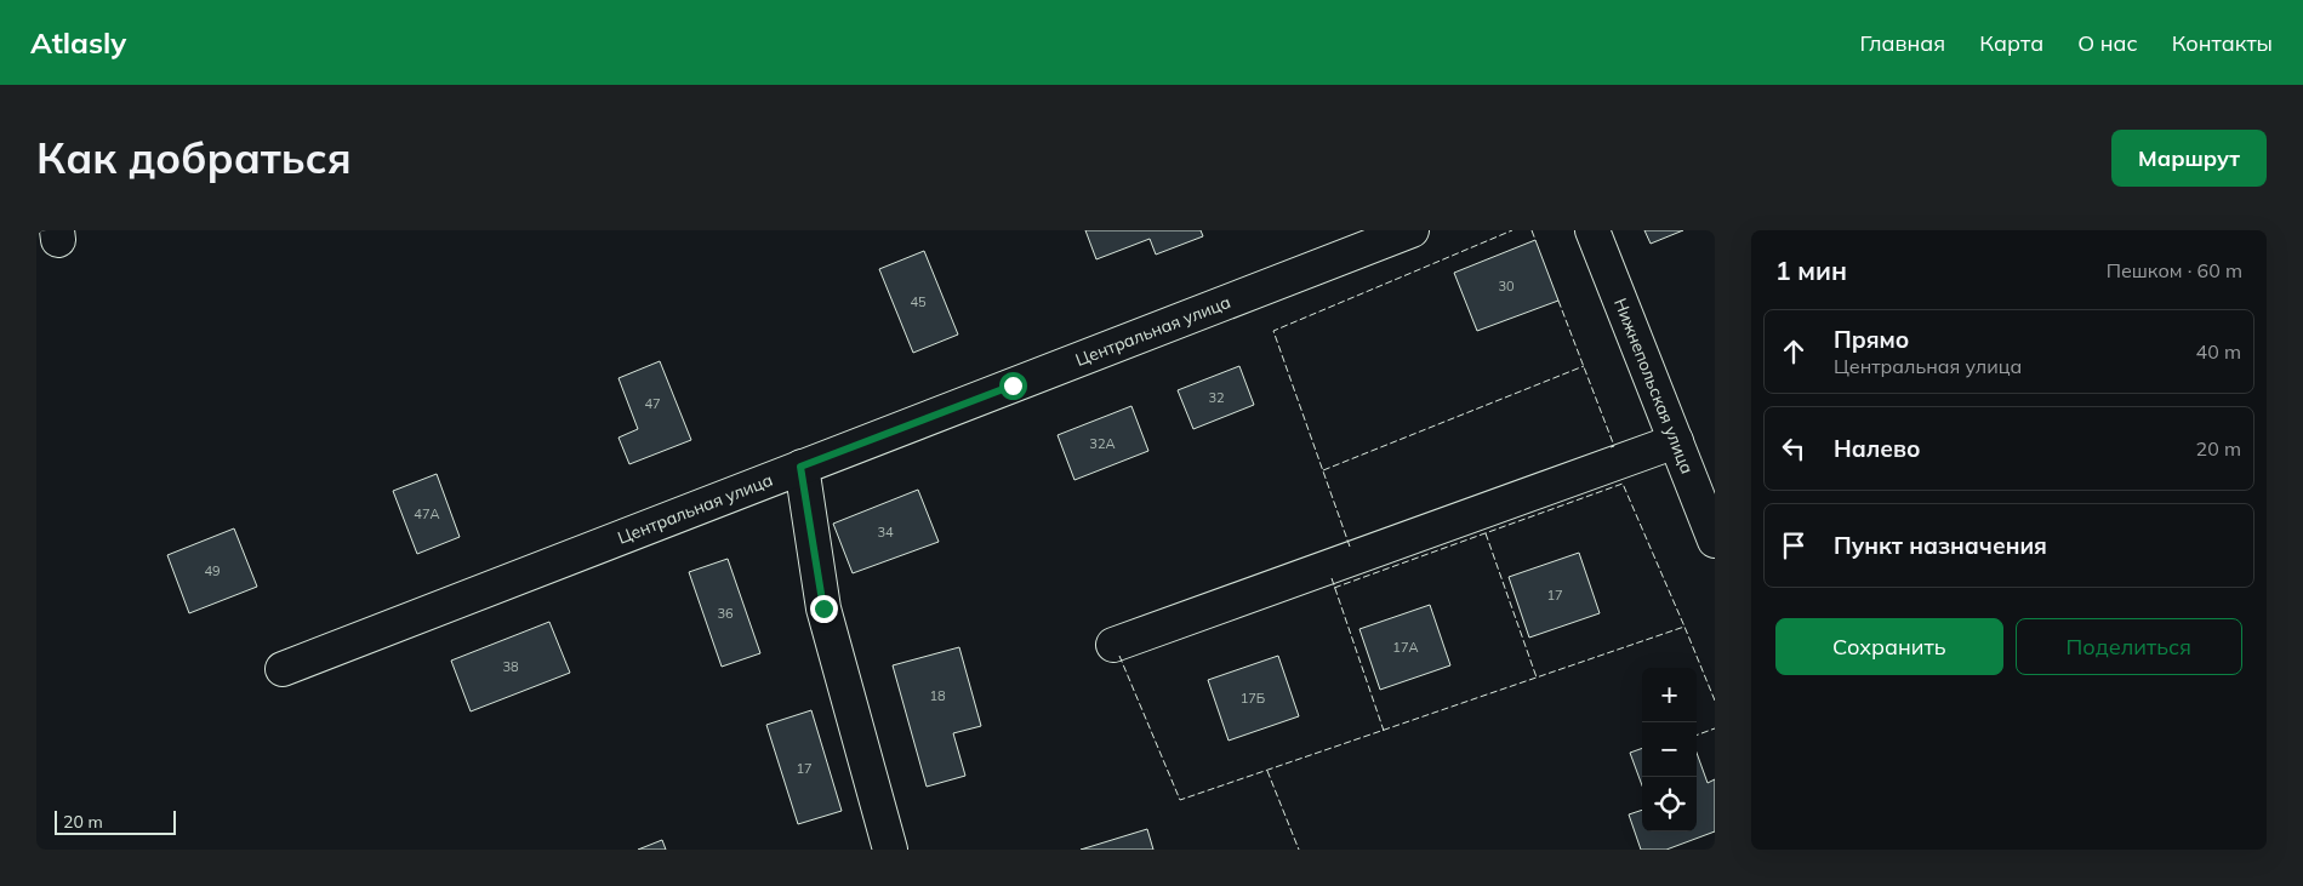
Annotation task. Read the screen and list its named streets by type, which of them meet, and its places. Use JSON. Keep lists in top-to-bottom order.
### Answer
{
  "streets": {
    "street": ["Центральная улица", "Нижнепольская улица"]
  },
  "house_numbers": [
    "30",
    "45",
    "32",
    "47",
    "32А",
    "47А",
    "34",
    "49",
    "17",
    "36",
    "17А",
    "38",
    "18",
    "17Б",
    "17"
  ],
  "scale_bar": "20 m",
  "page": {
    "header": "Atlasly",
    "nav": [
      "Главная",
      "Карта",
      "О нас",
      "Контакты"
    ],
    "buttons": [
      "Маршрут",
      ["Сохранить", "Поделиться"]
    ],
    "title": "Как добраться",
    "heading": ["1 мин", "Пешком · 60 m"],
    "list": [
      ["Прямо", "Центральная улица", "40 m"],
      ["Налево", "20 m"],
      "Пункт назначения"
    ],
    "map_buttons": ["+", "−"],
    "scale": "20 m"
  }
}
